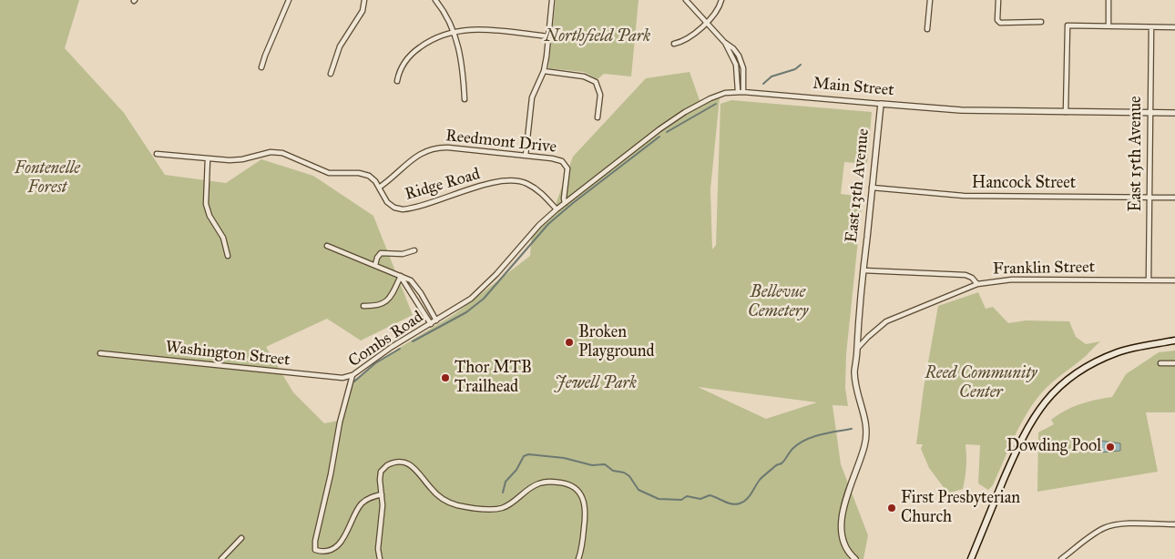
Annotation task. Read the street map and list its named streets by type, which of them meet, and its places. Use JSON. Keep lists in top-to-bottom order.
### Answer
{
  "streets": {
    "street": [
      "Main Street",
      "Reedmont Drive",
      "East 15th Avenue",
      "Hancock Street",
      "Ridge Road",
      "East 13th Avenue",
      "Franklin Street",
      "Combs Road",
      "Washington Street"
    ]
  },
  "crossings": [
    ["Main Street", "Reedmont Drive"],
    ["Main Street", "East 15th Avenue"],
    ["Main Street", "East 13th Avenue"],
    ["Main Street", "Combs Road"],
    ["Reedmont Drive", "Ridge Road"],
    ["Reedmont Drive", "Combs Road"],
    ["East 15th Avenue", "Hancock Street"],
    ["East 15th Avenue", "Franklin Street"],
    ["Hancock Street", "East 13th Avenue"],
    ["Ridge Road", "Combs Road"],
    ["East 13th Avenue", "Franklin Street"],
    ["Combs Road", "Washington Street"]
  ],
  "parks": [
    "Northfield Park",
    "Fontenelle Forest",
    "Bellevue Cemetery",
    "Reed Community Center",
    "Jewell Park"
  ],
  "places": [
    "Broken Playground",
    "Thor MTB Trailhead",
    "Dowding Pool",
    "First Presbyterian Church"
  ]
}
